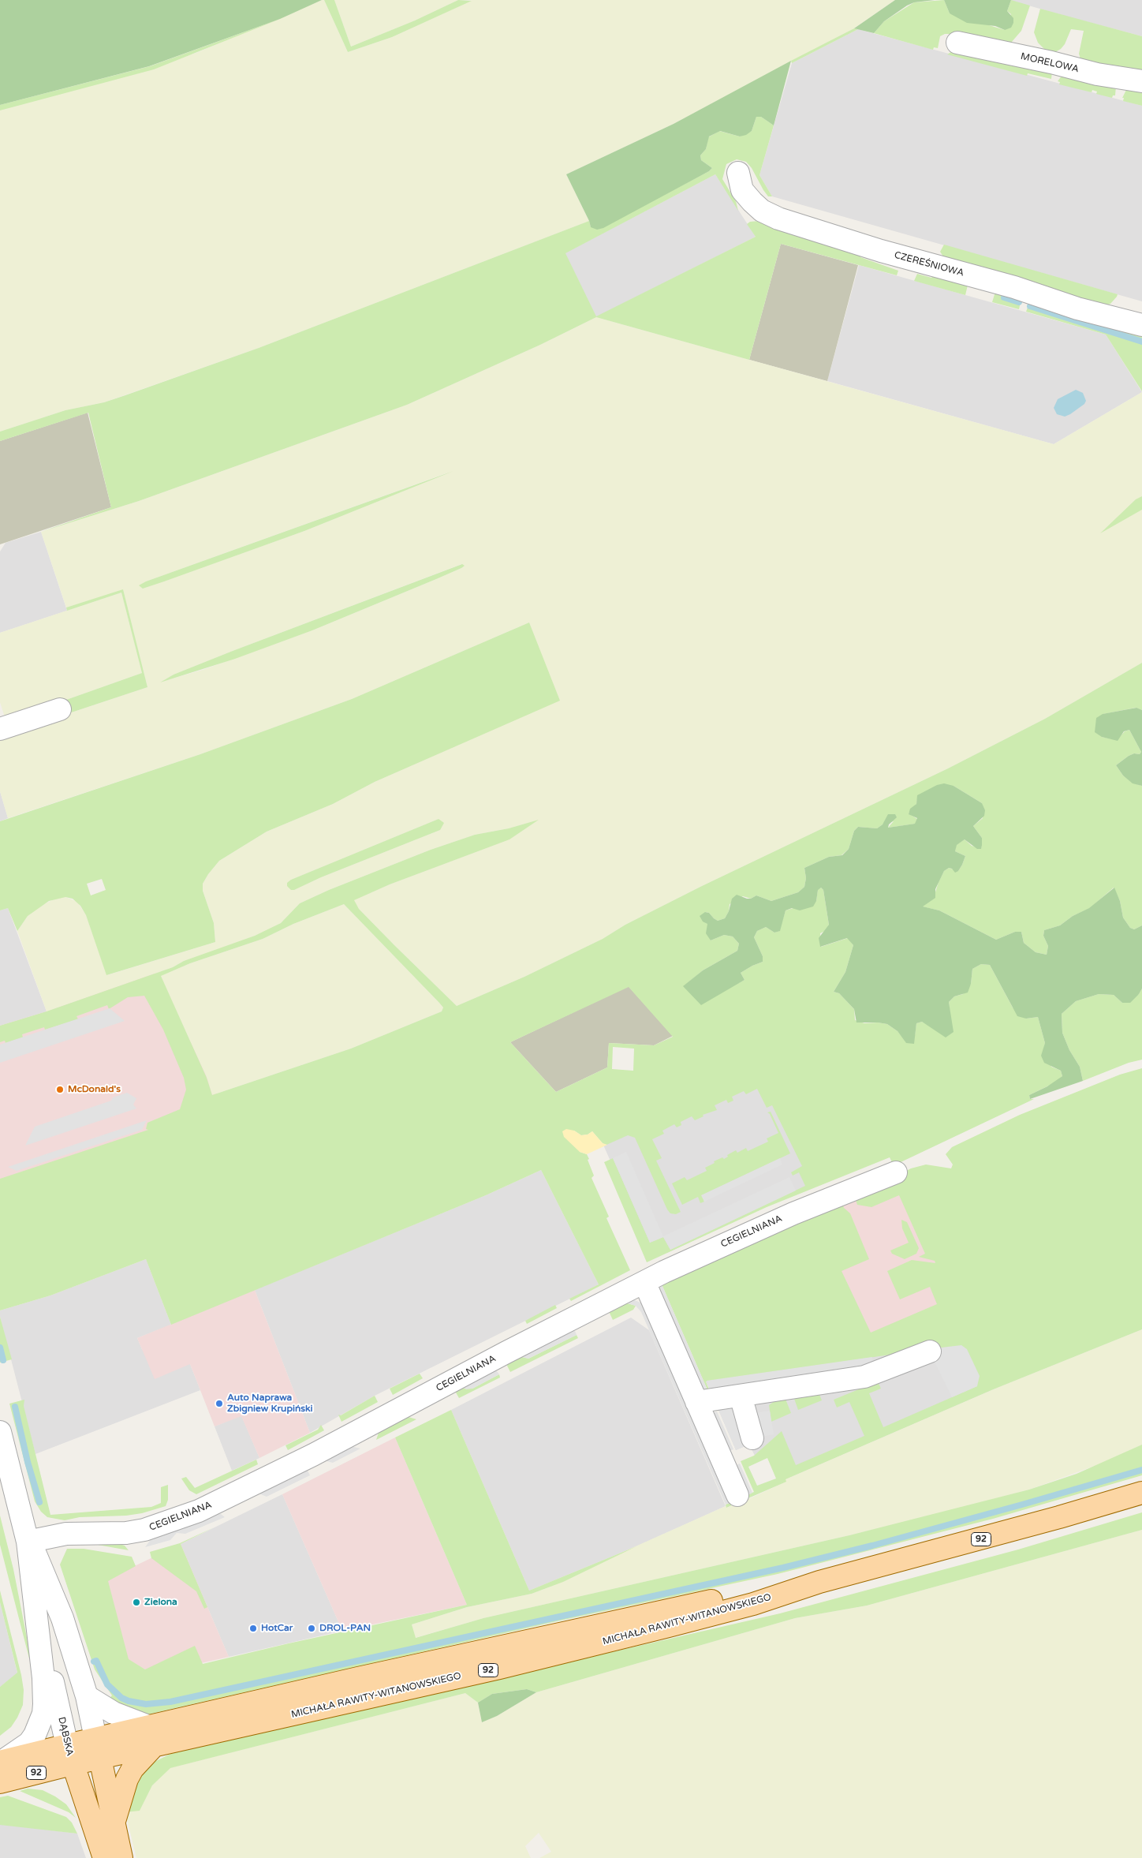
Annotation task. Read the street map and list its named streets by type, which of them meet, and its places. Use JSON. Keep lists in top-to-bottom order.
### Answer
{
  "streets": {
    "main road": ["92", "MICHAŁA RAWITY-WITANOWSKIEGO", "DĄBSKA"],
    "street": ["MORELOWA", "CZEREŚNIOWA", "CEGIELNIANA"]
  },
  "crossings": [
    ["CEGIELNIANA", "DĄBSKA"],
    ["MICHAŁA RAWITY-WITANOWSKIEGO", "DĄBSKA"]
  ],
  "places": [
    "McDonald's",
    "Auto Naprawa Zbigniew Krupiński",
    "Zielona",
    "HotCar",
    "DROL-PAN"
  ]
}
